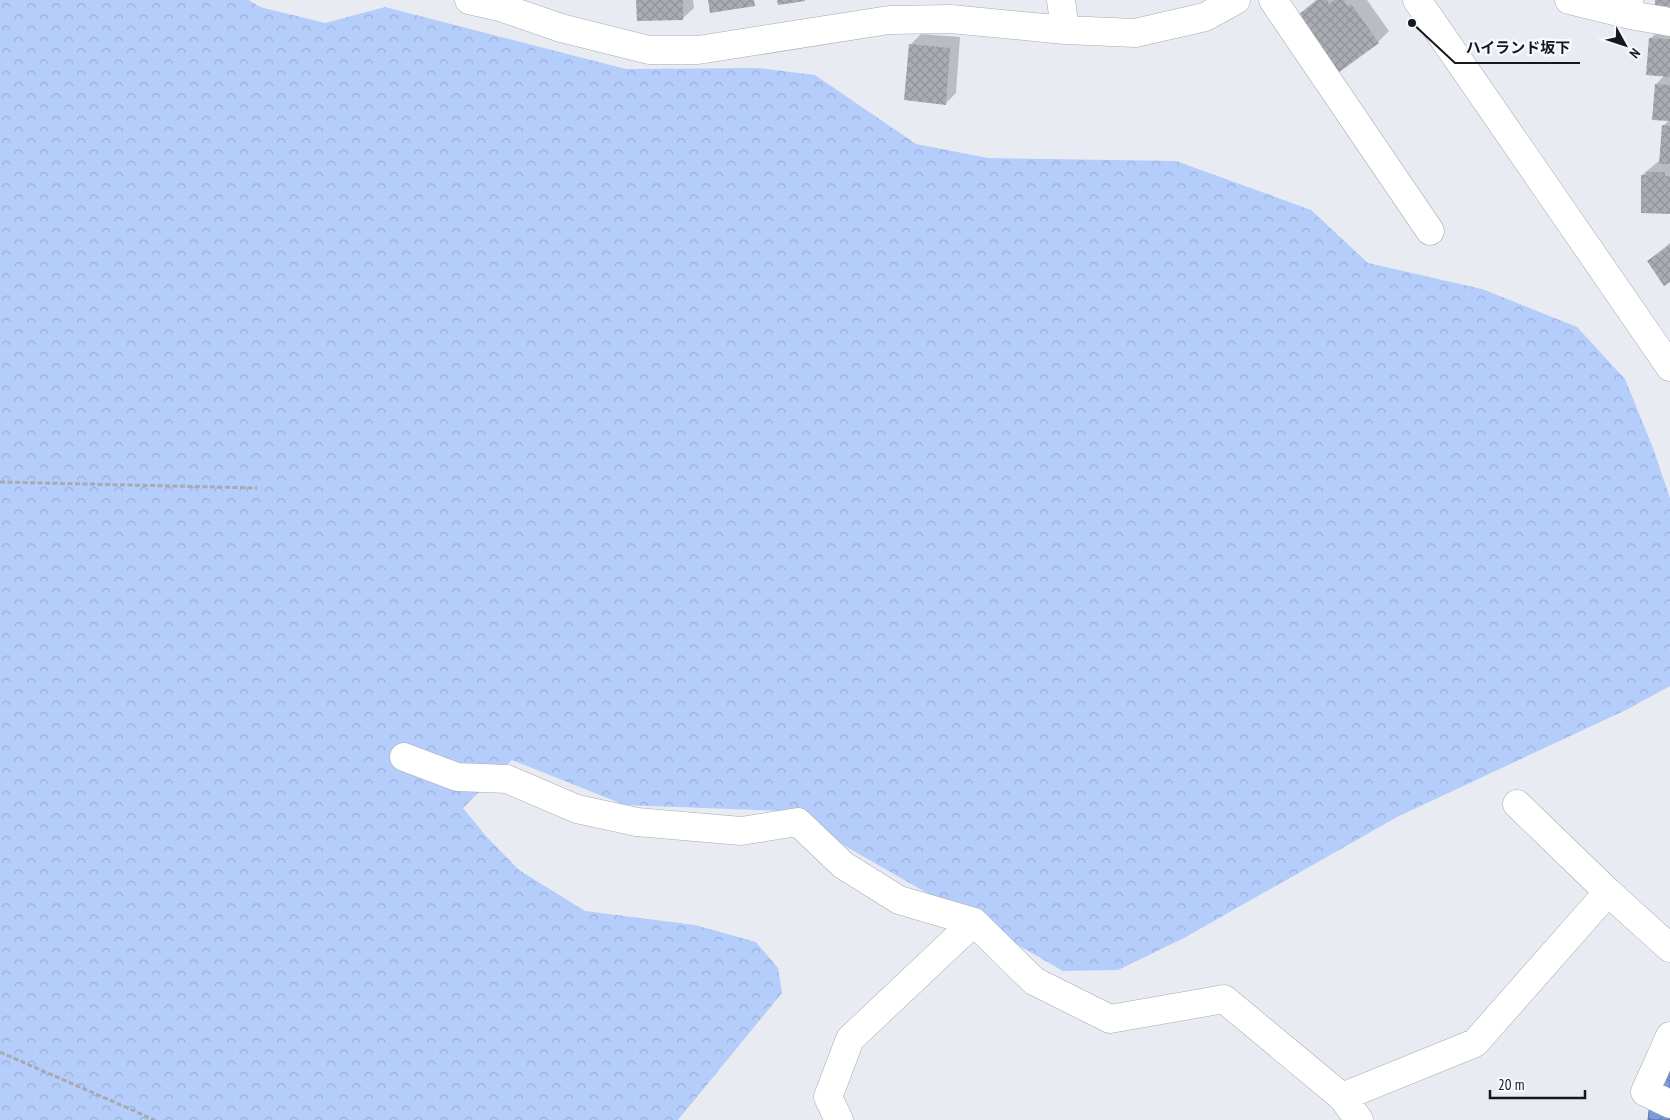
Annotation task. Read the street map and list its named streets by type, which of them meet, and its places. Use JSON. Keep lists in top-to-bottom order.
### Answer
{
  "places": ["ハイランド坂下"],
  "scale_bar": "20 m",
  "north": "bottom right"
}
